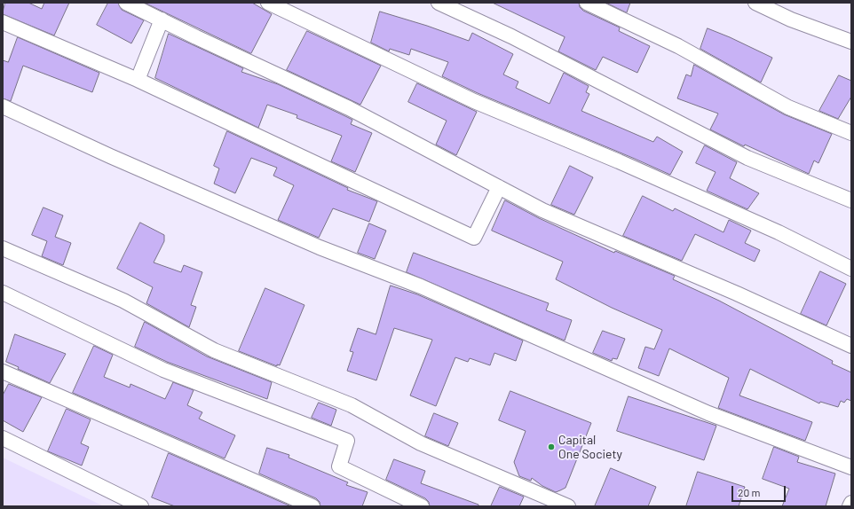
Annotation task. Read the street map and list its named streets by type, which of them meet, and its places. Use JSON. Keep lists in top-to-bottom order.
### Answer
{
  "places": ["Capital One Society"],
  "scale_bar": "20 m"
}
